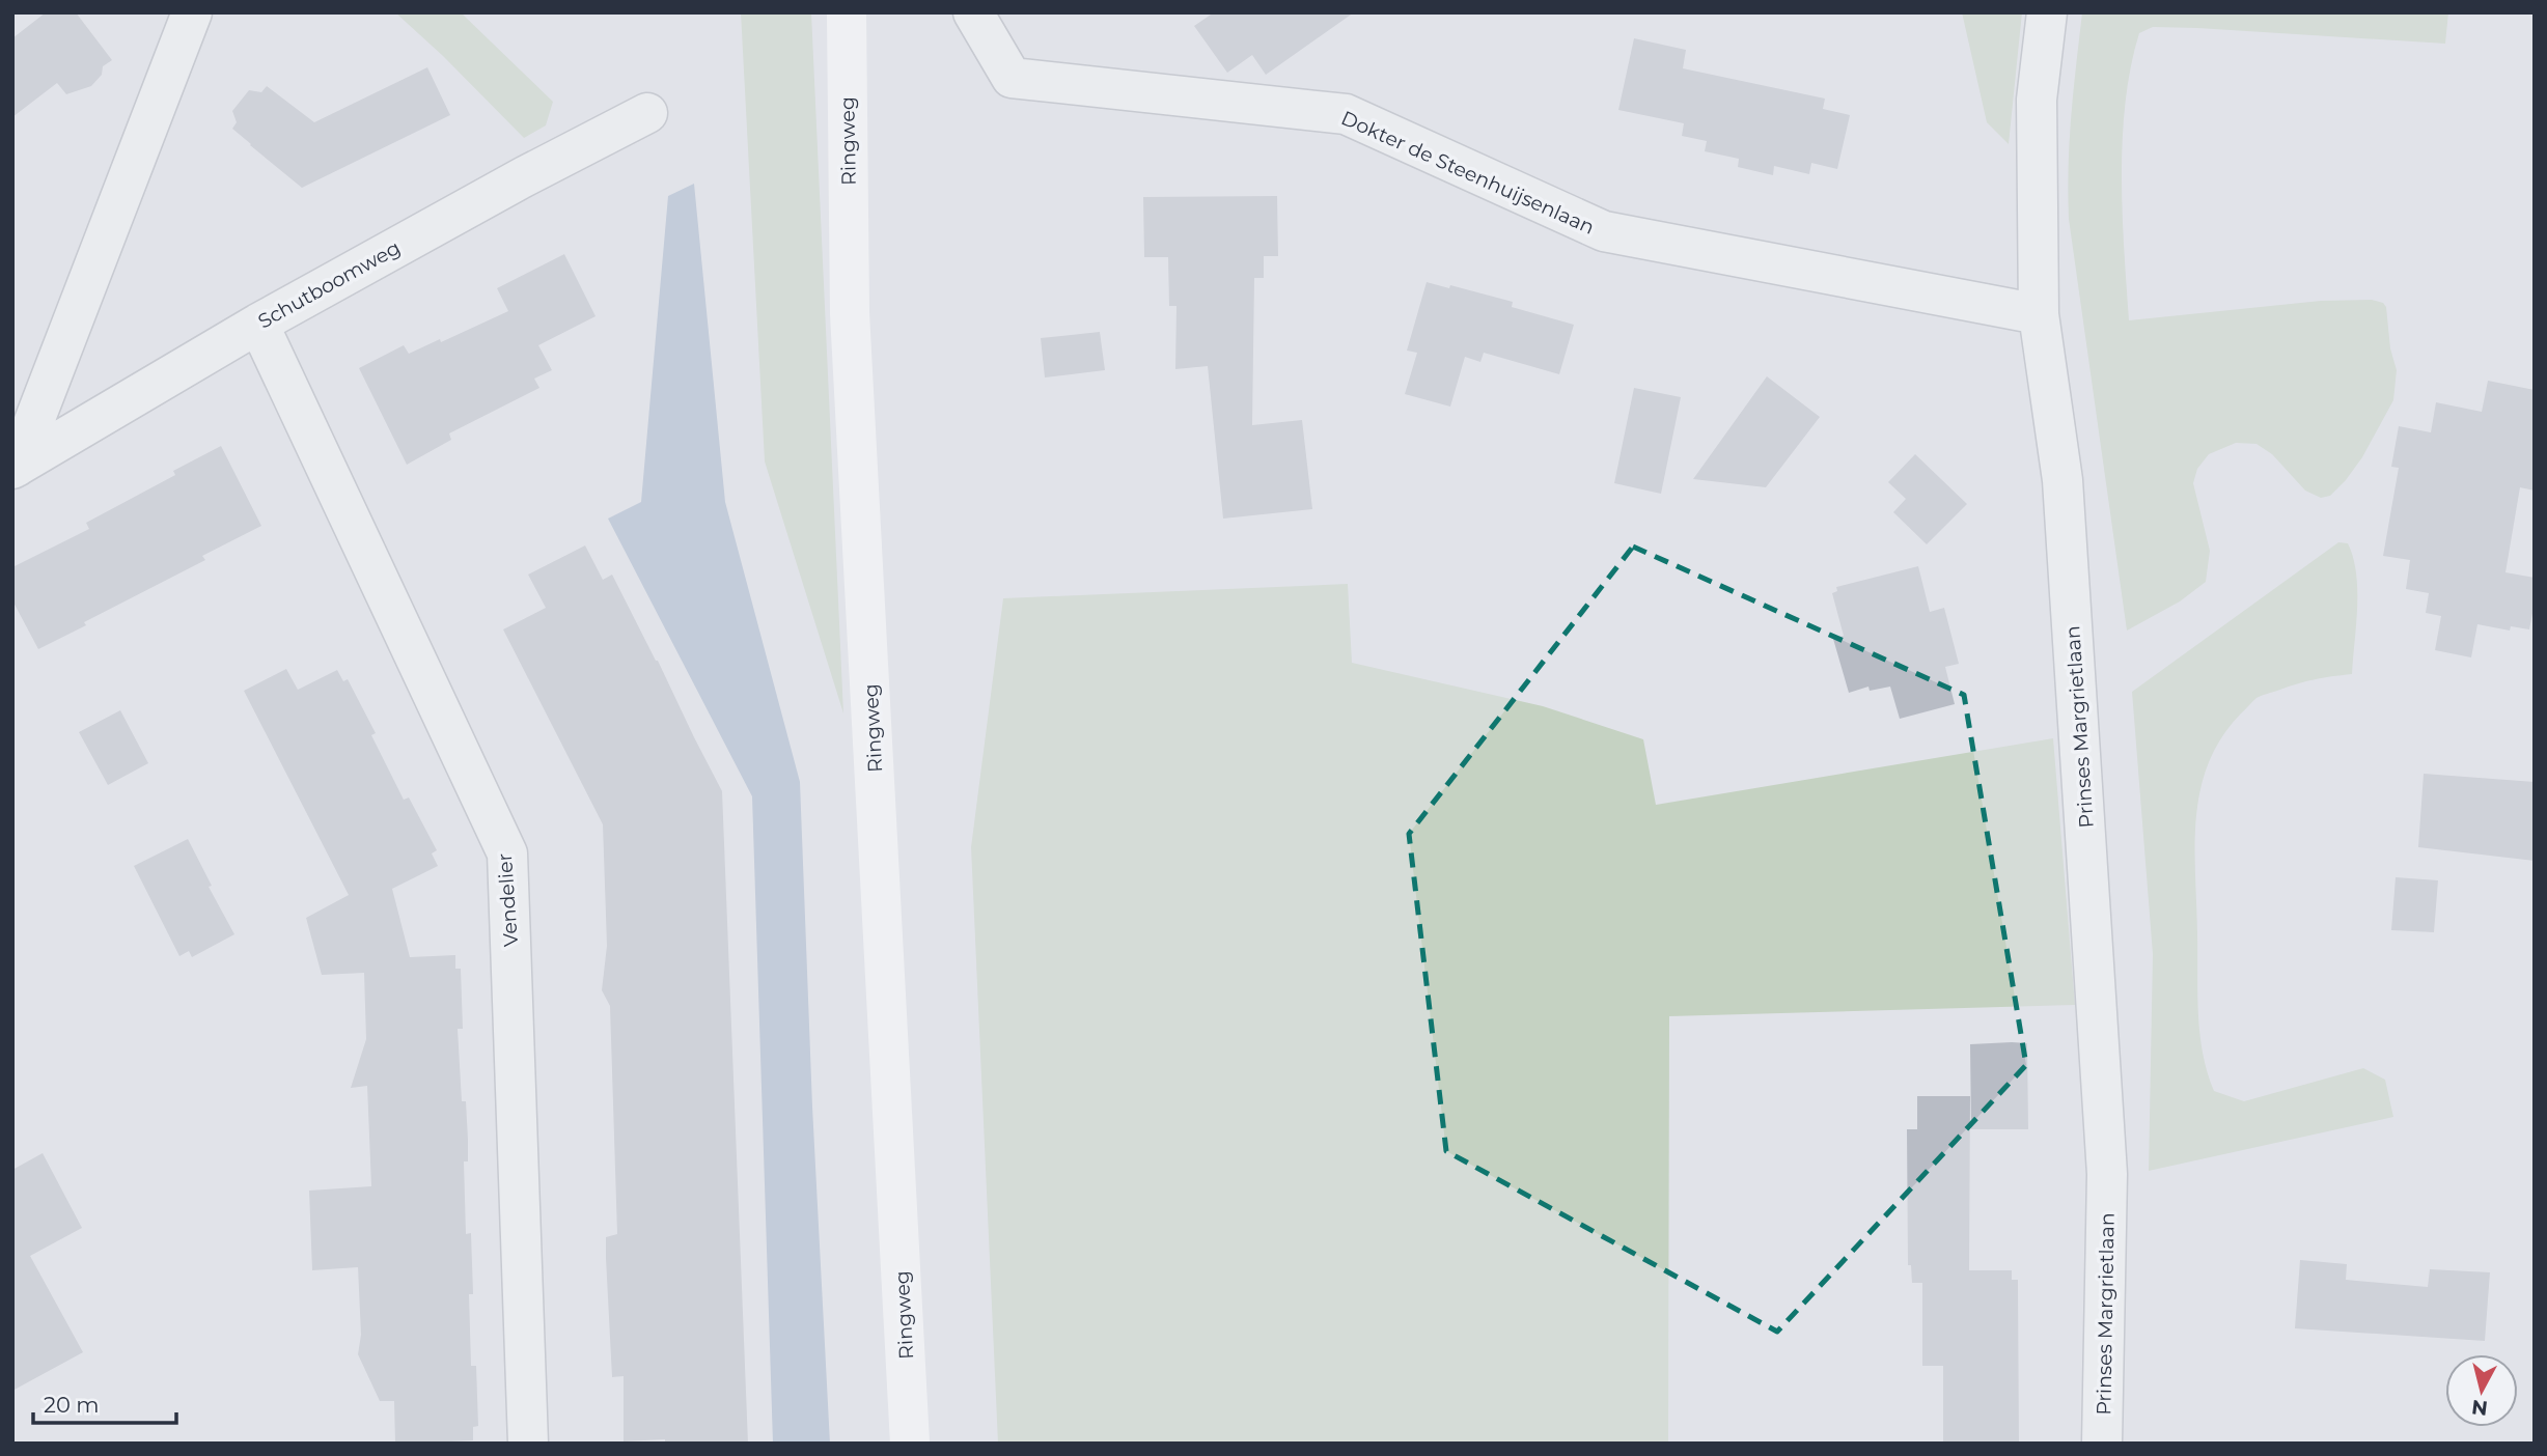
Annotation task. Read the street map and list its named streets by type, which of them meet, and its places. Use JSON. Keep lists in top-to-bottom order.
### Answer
{
  "streets": {
    "main road": ["Ringweg"],
    "street": [
      "Dokter de Steenhuijsenlaan",
      "Schutboomweg",
      "Prinses Margrietlaan",
      "Vendelier"
    ]
  },
  "crossings": [
    ["Dokter de Steenhuijsenlaan", "Prinses Margrietlaan"],
    ["Schutboomweg", "Vendelier"]
  ],
  "scale_bar": "20 m",
  "north": "bottom"
}
